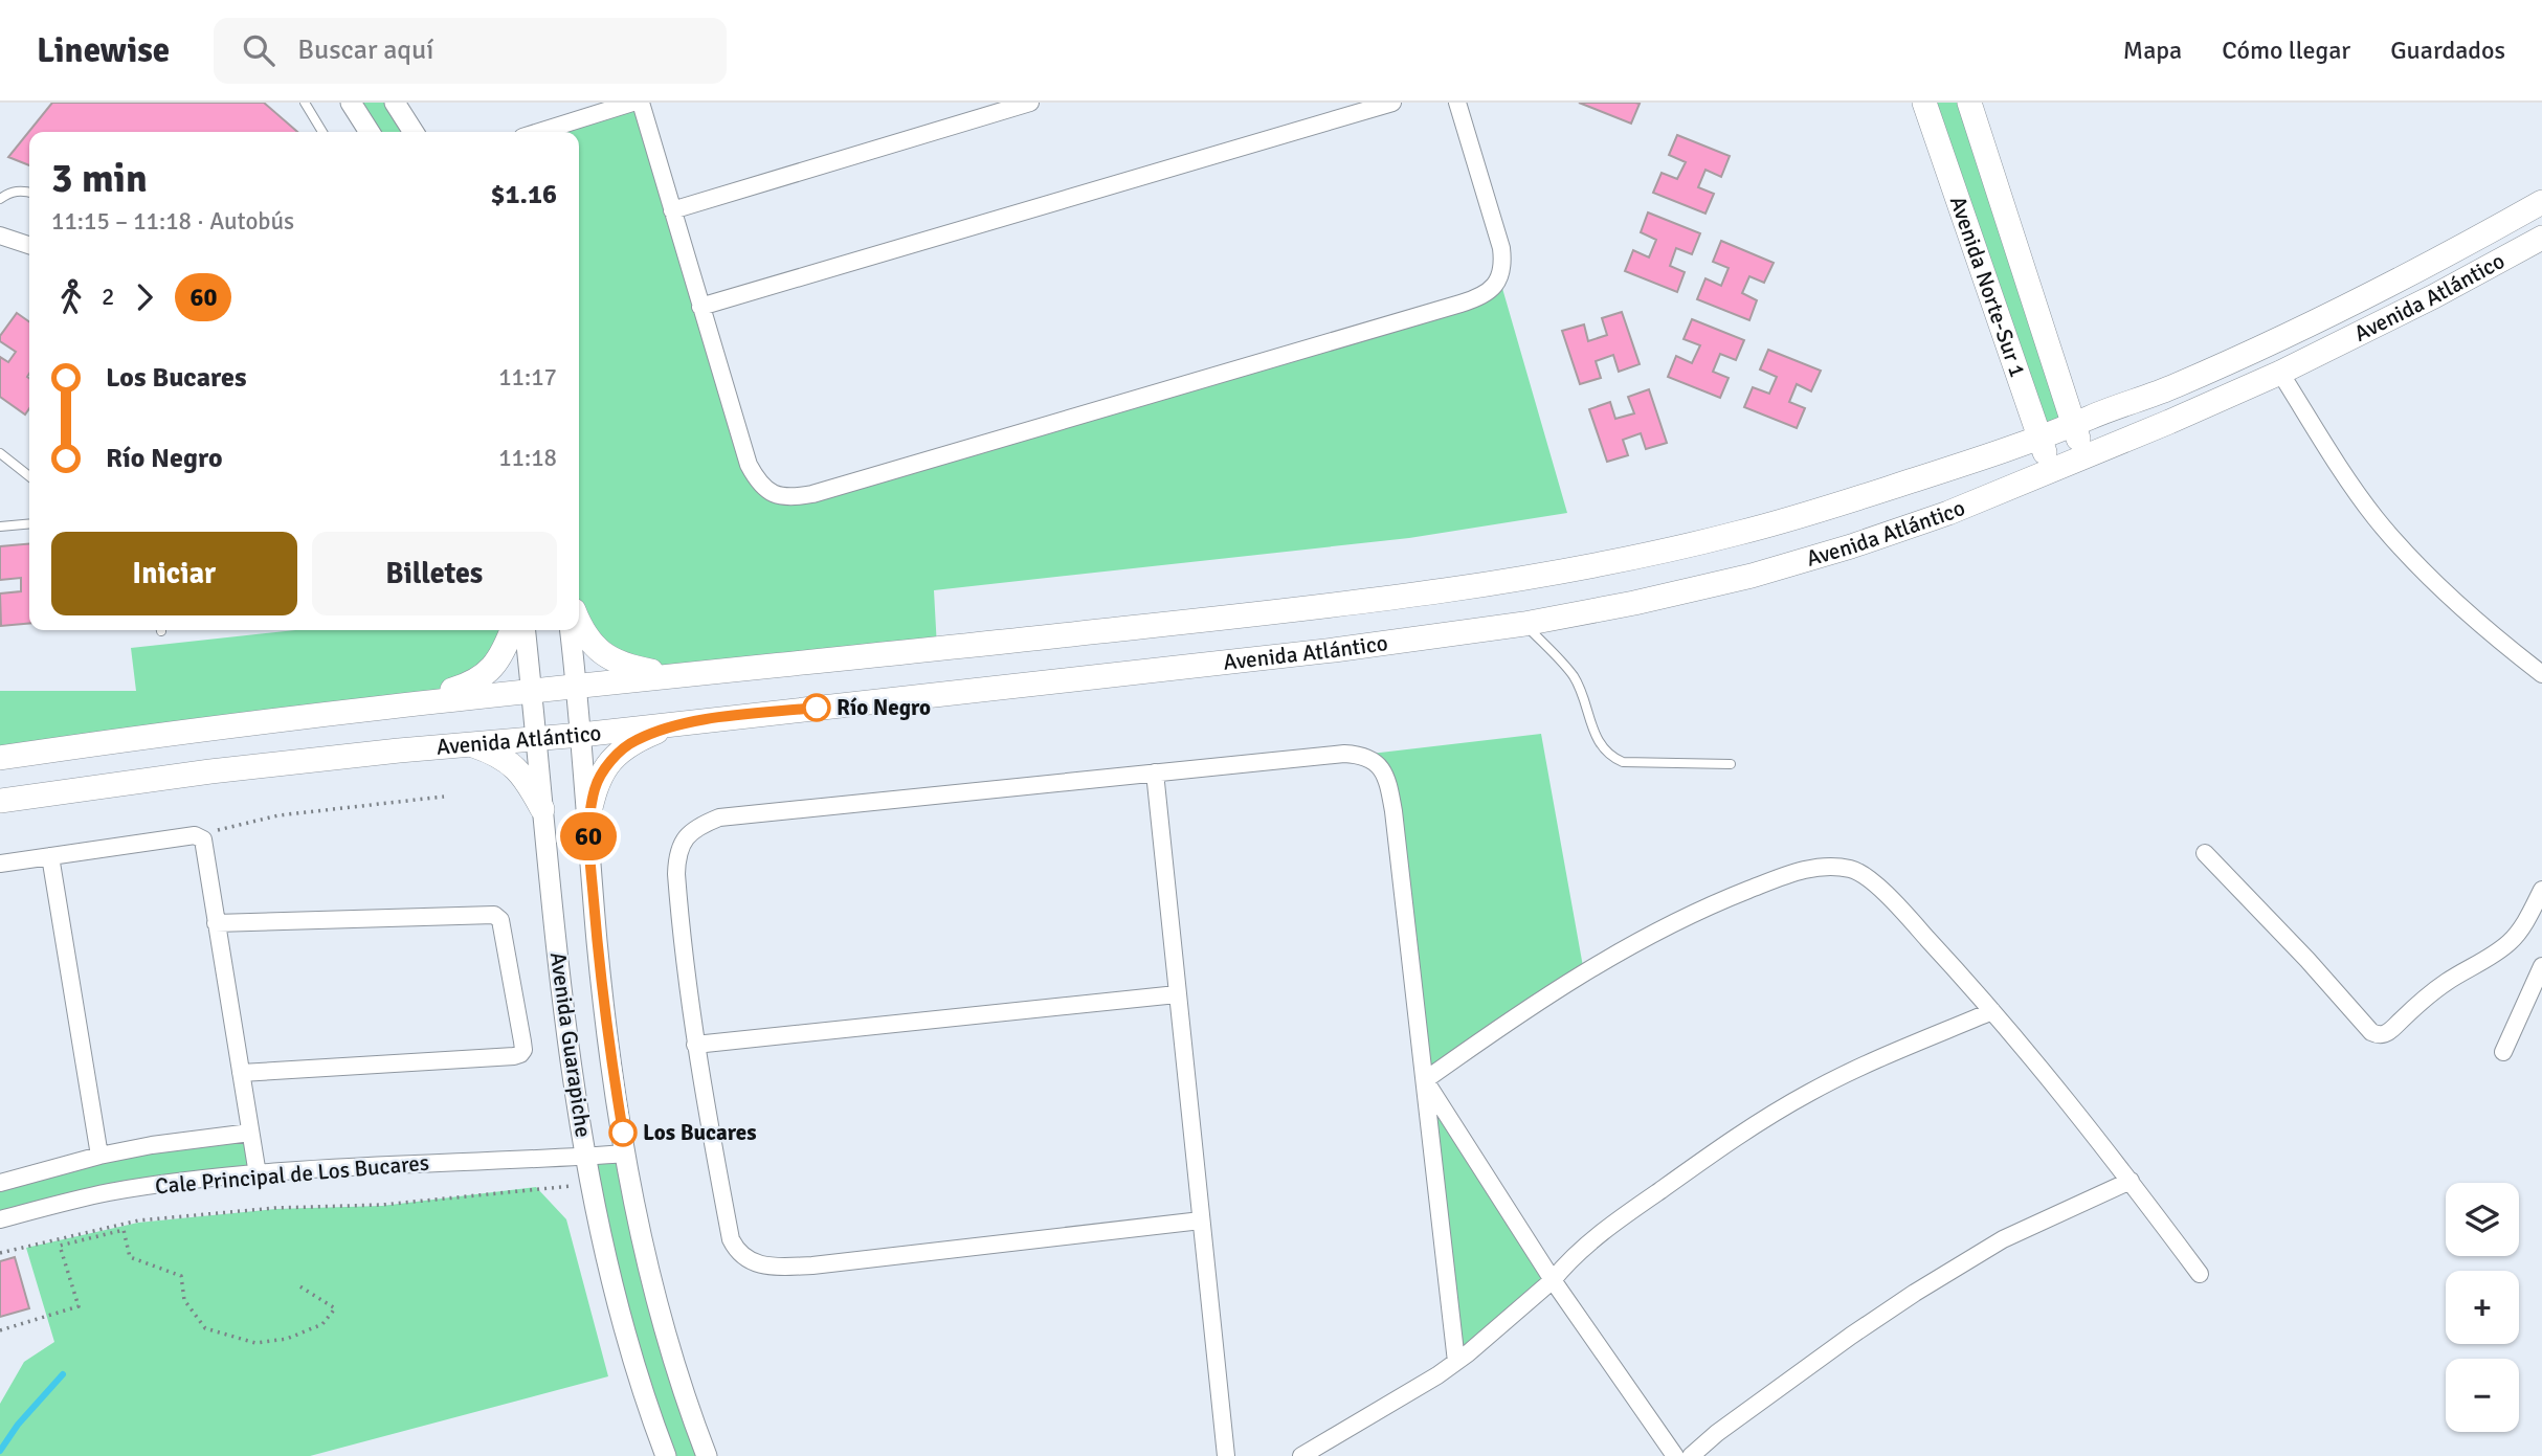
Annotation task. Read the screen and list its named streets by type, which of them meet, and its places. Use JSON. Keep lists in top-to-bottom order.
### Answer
{
  "streets": {
    "main road": ["Avenida Norte-Sur 1", "Avenida Atlántico"],
    "street": ["Avenida Guarapiche", "Cale Principal de Los Bucares"]
  },
  "crossings": [
    ["Avenida Norte-Sur 1", "Avenida Atlántico"],
    ["Avenida Atlántico", "Avenida Guarapiche"],
    ["Avenida Guarapiche", "Cale Principal de Los Bucares"]
  ],
  "places": ["Río Negro", "Los Bucares"],
  "lines": ["bus line 60"],
  "page": {
    "header": "Linewise",
    "search": "Buscar aquí",
    "nav": ["Mapa", "Cómo llegar", "Guardados"],
    "on_map": "60",
    "heading": ["3 min", "11:15 – 11:18 · Autobús", "$1.16"],
    "legs": ["2", "60"],
    "list": [
      {
        "name": "Los Bucares",
        "value": "11:17"
      },
      {
        "name": "Río Negro",
        "value": "11:18"
      }
    ],
    "buttons": ["Iniciar", "Billetes"],
    "map_buttons": ["+", "−"]
  }
}
